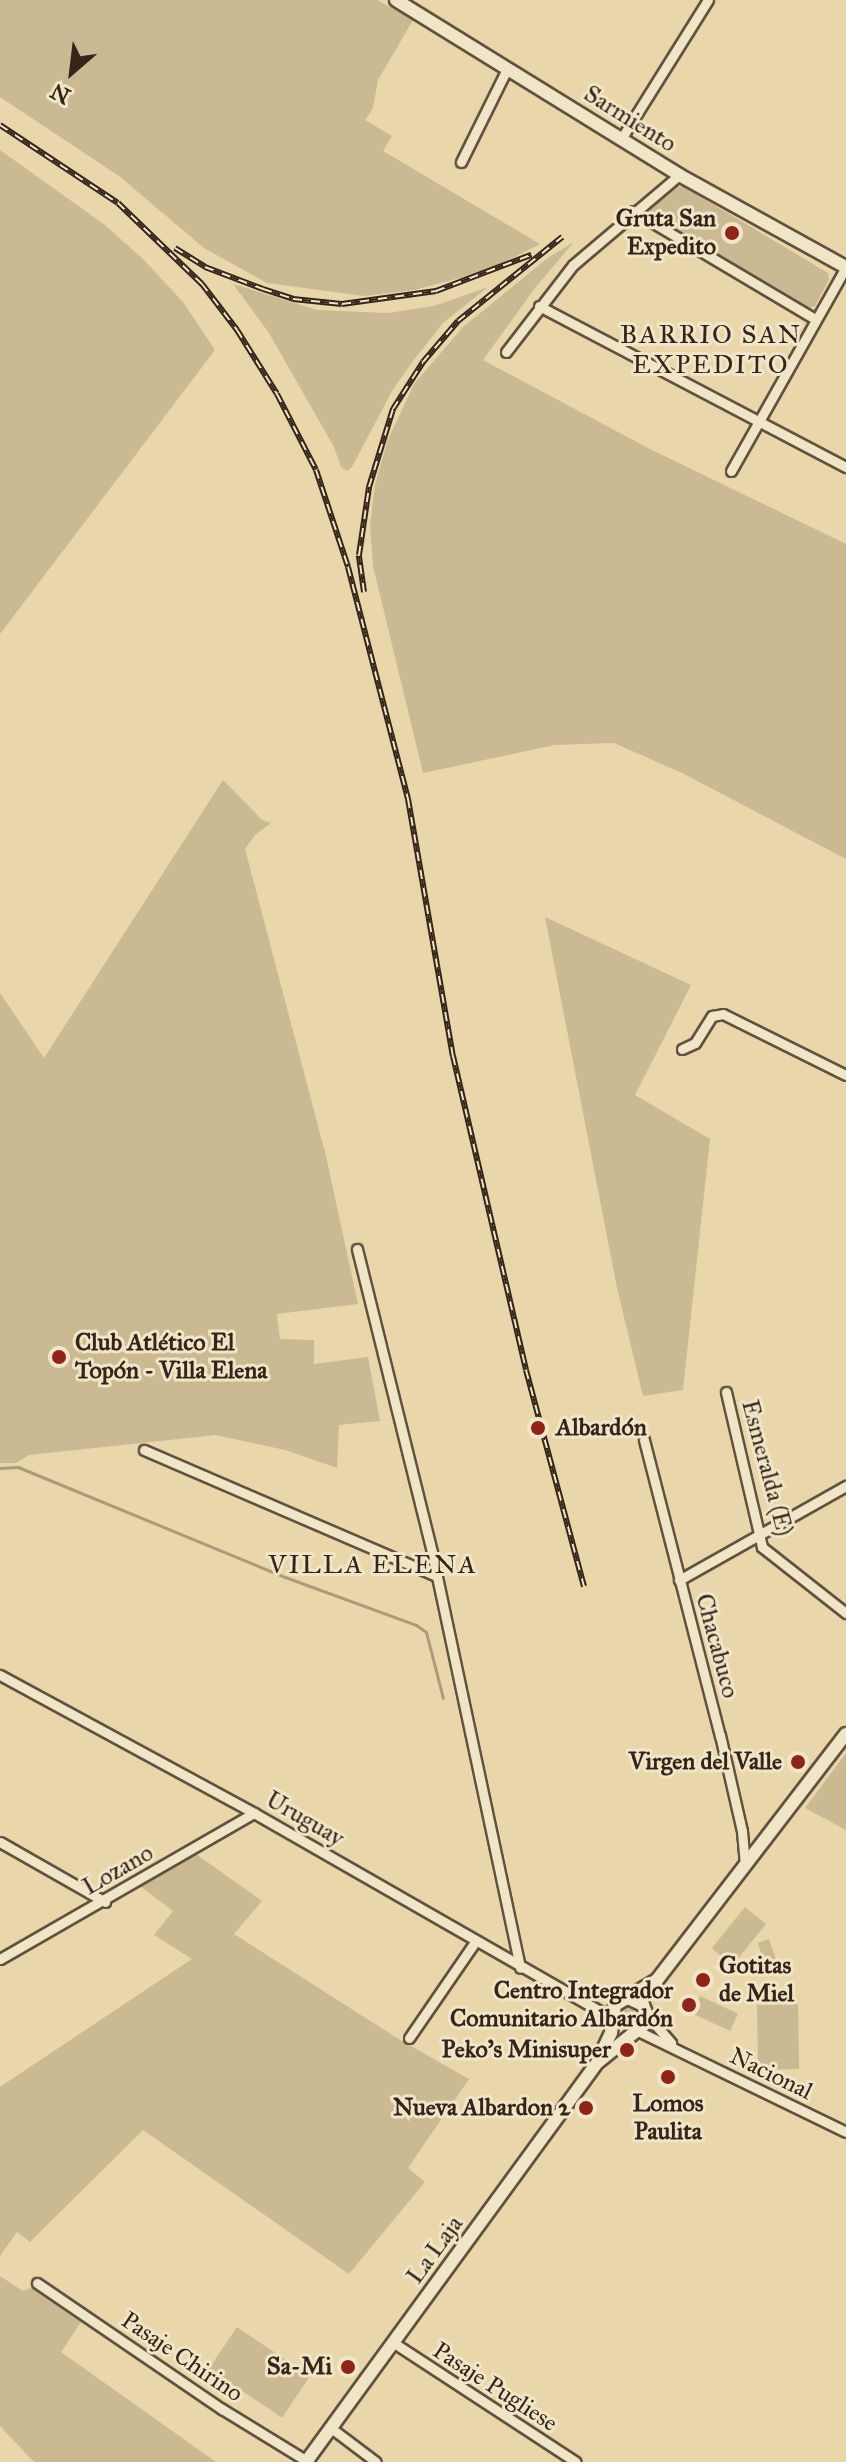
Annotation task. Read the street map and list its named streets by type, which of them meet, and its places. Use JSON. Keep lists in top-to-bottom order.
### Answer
{
  "streets": {
    "main road": ["Sarmiento", "La Laja"],
    "street": [
      "Esmeralda (E)",
      "Chacabuco",
      "Uruguay",
      "Lozano",
      "Nacional",
      "Pasaje Chirino",
      "Pasaje Pugliese"
    ]
  },
  "crossings": [
    ["Uruguay", "Lozano"],
    ["Uruguay", "Nacional"],
    ["Uruguay", "La Laja"],
    ["Nacional", "La Laja"],
    ["La Laja", "Pasaje Chirino"],
    ["La Laja", "Pasaje Pugliese"]
  ],
  "districts": ["BARRIO SAN EXPEDITO", "VILLA ELENA"],
  "places": [
    "Gruta San Expedito",
    "Club Atlético El Topón - Villa Elena",
    "Albardón",
    "Virgen del Valle",
    "Gotitas de Miel",
    "Centro Integrador Comunitario Albardón",
    "Peko's Minisuper",
    "Lomos Paulita",
    "Nueva Albardon 2",
    "Sa-Mi"
  ],
  "north": "bottom left"
}
